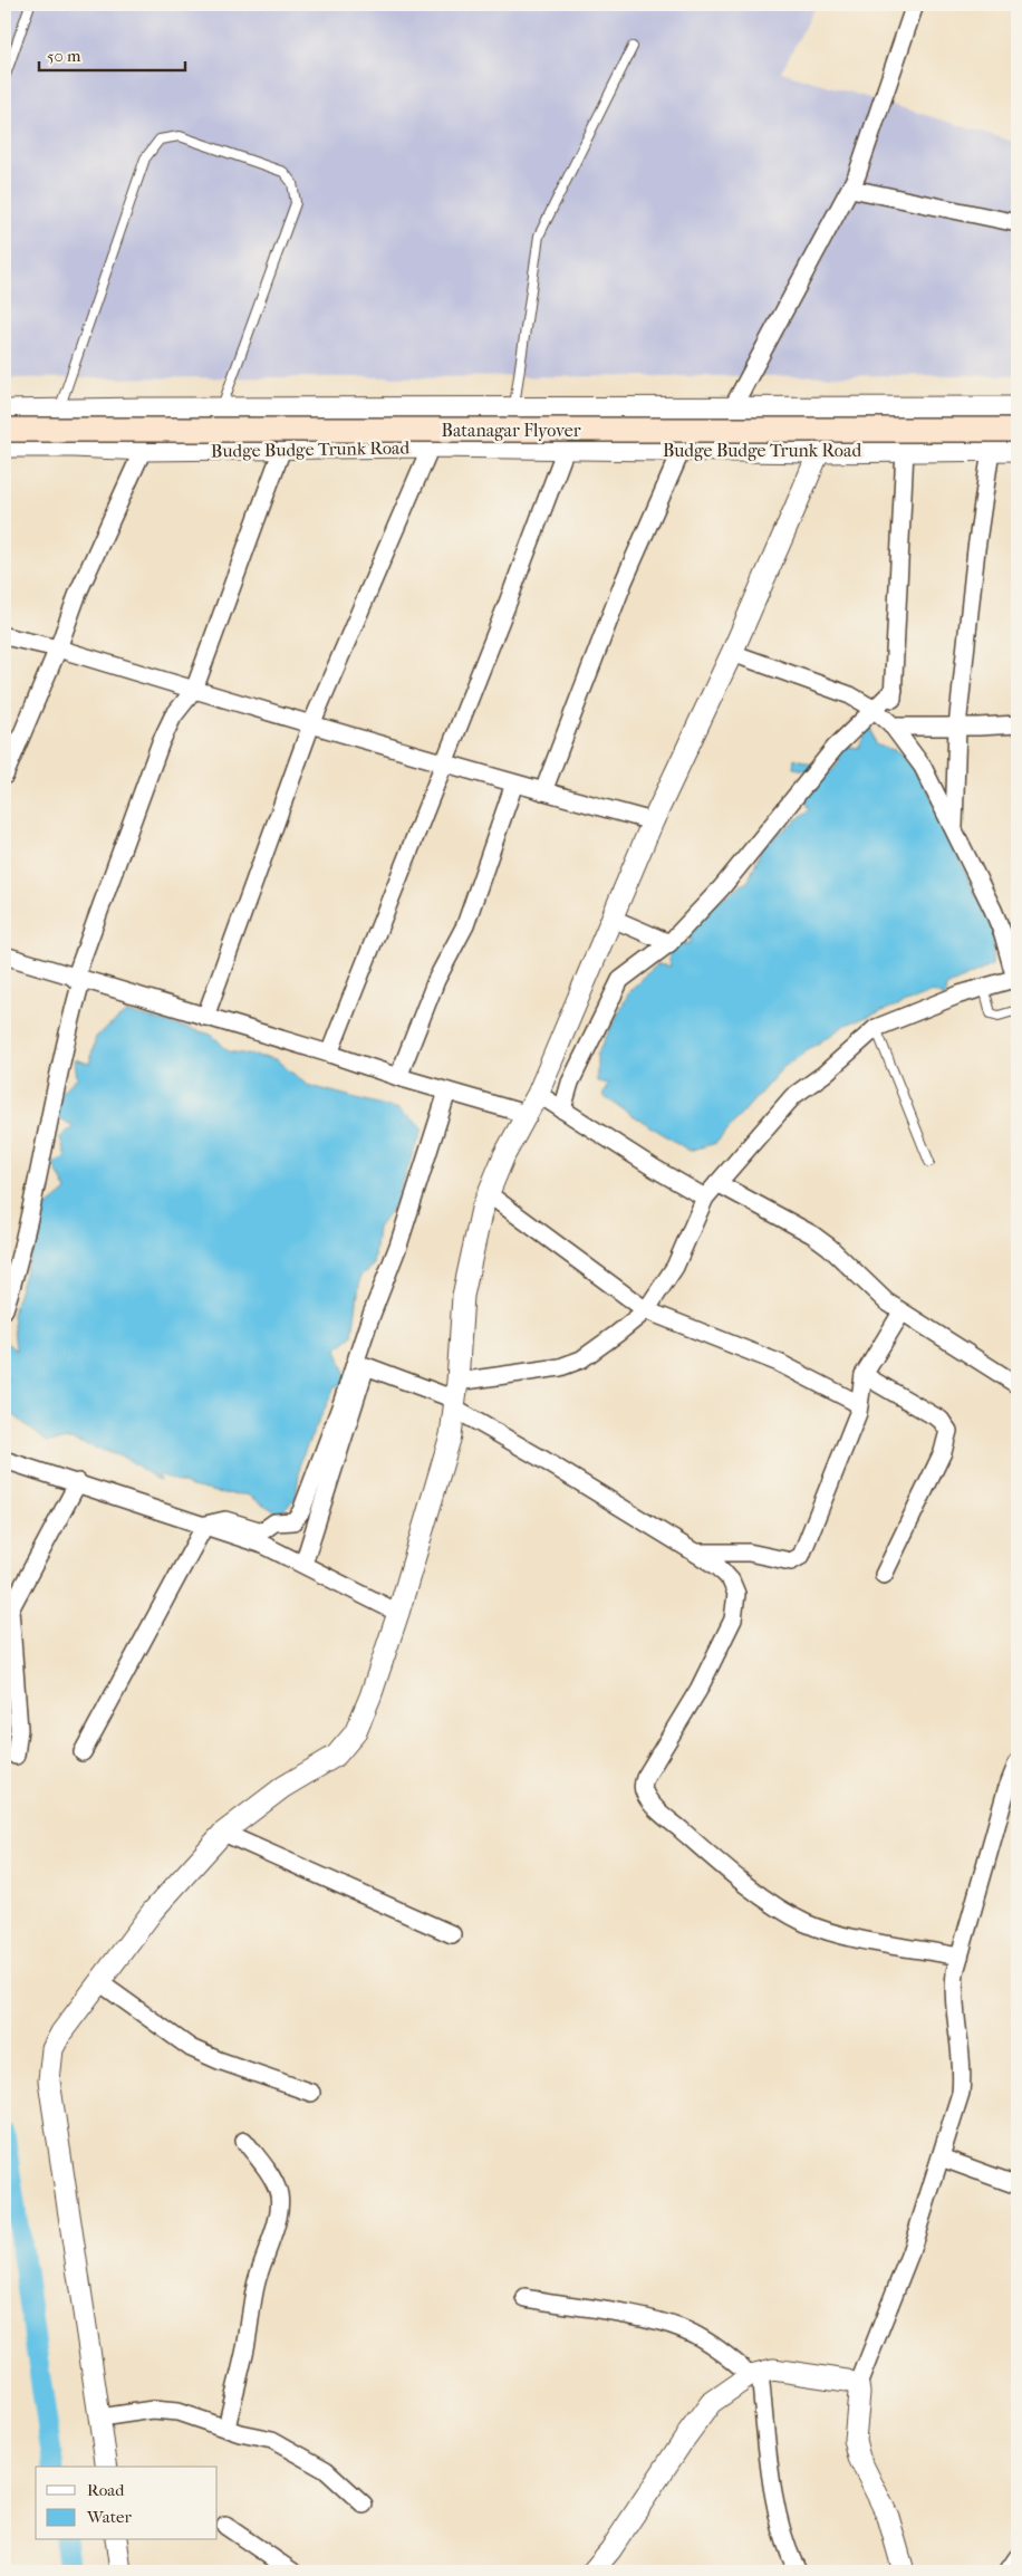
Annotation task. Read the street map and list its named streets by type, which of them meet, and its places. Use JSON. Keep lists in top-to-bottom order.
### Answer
{
  "streets": {
    "main road": ["Batanagar Flyover"],
    "street": ["Budge Budge Trunk Road"]
  },
  "legend": ["Road", "Water"],
  "scale_bar": "50 m"
}
